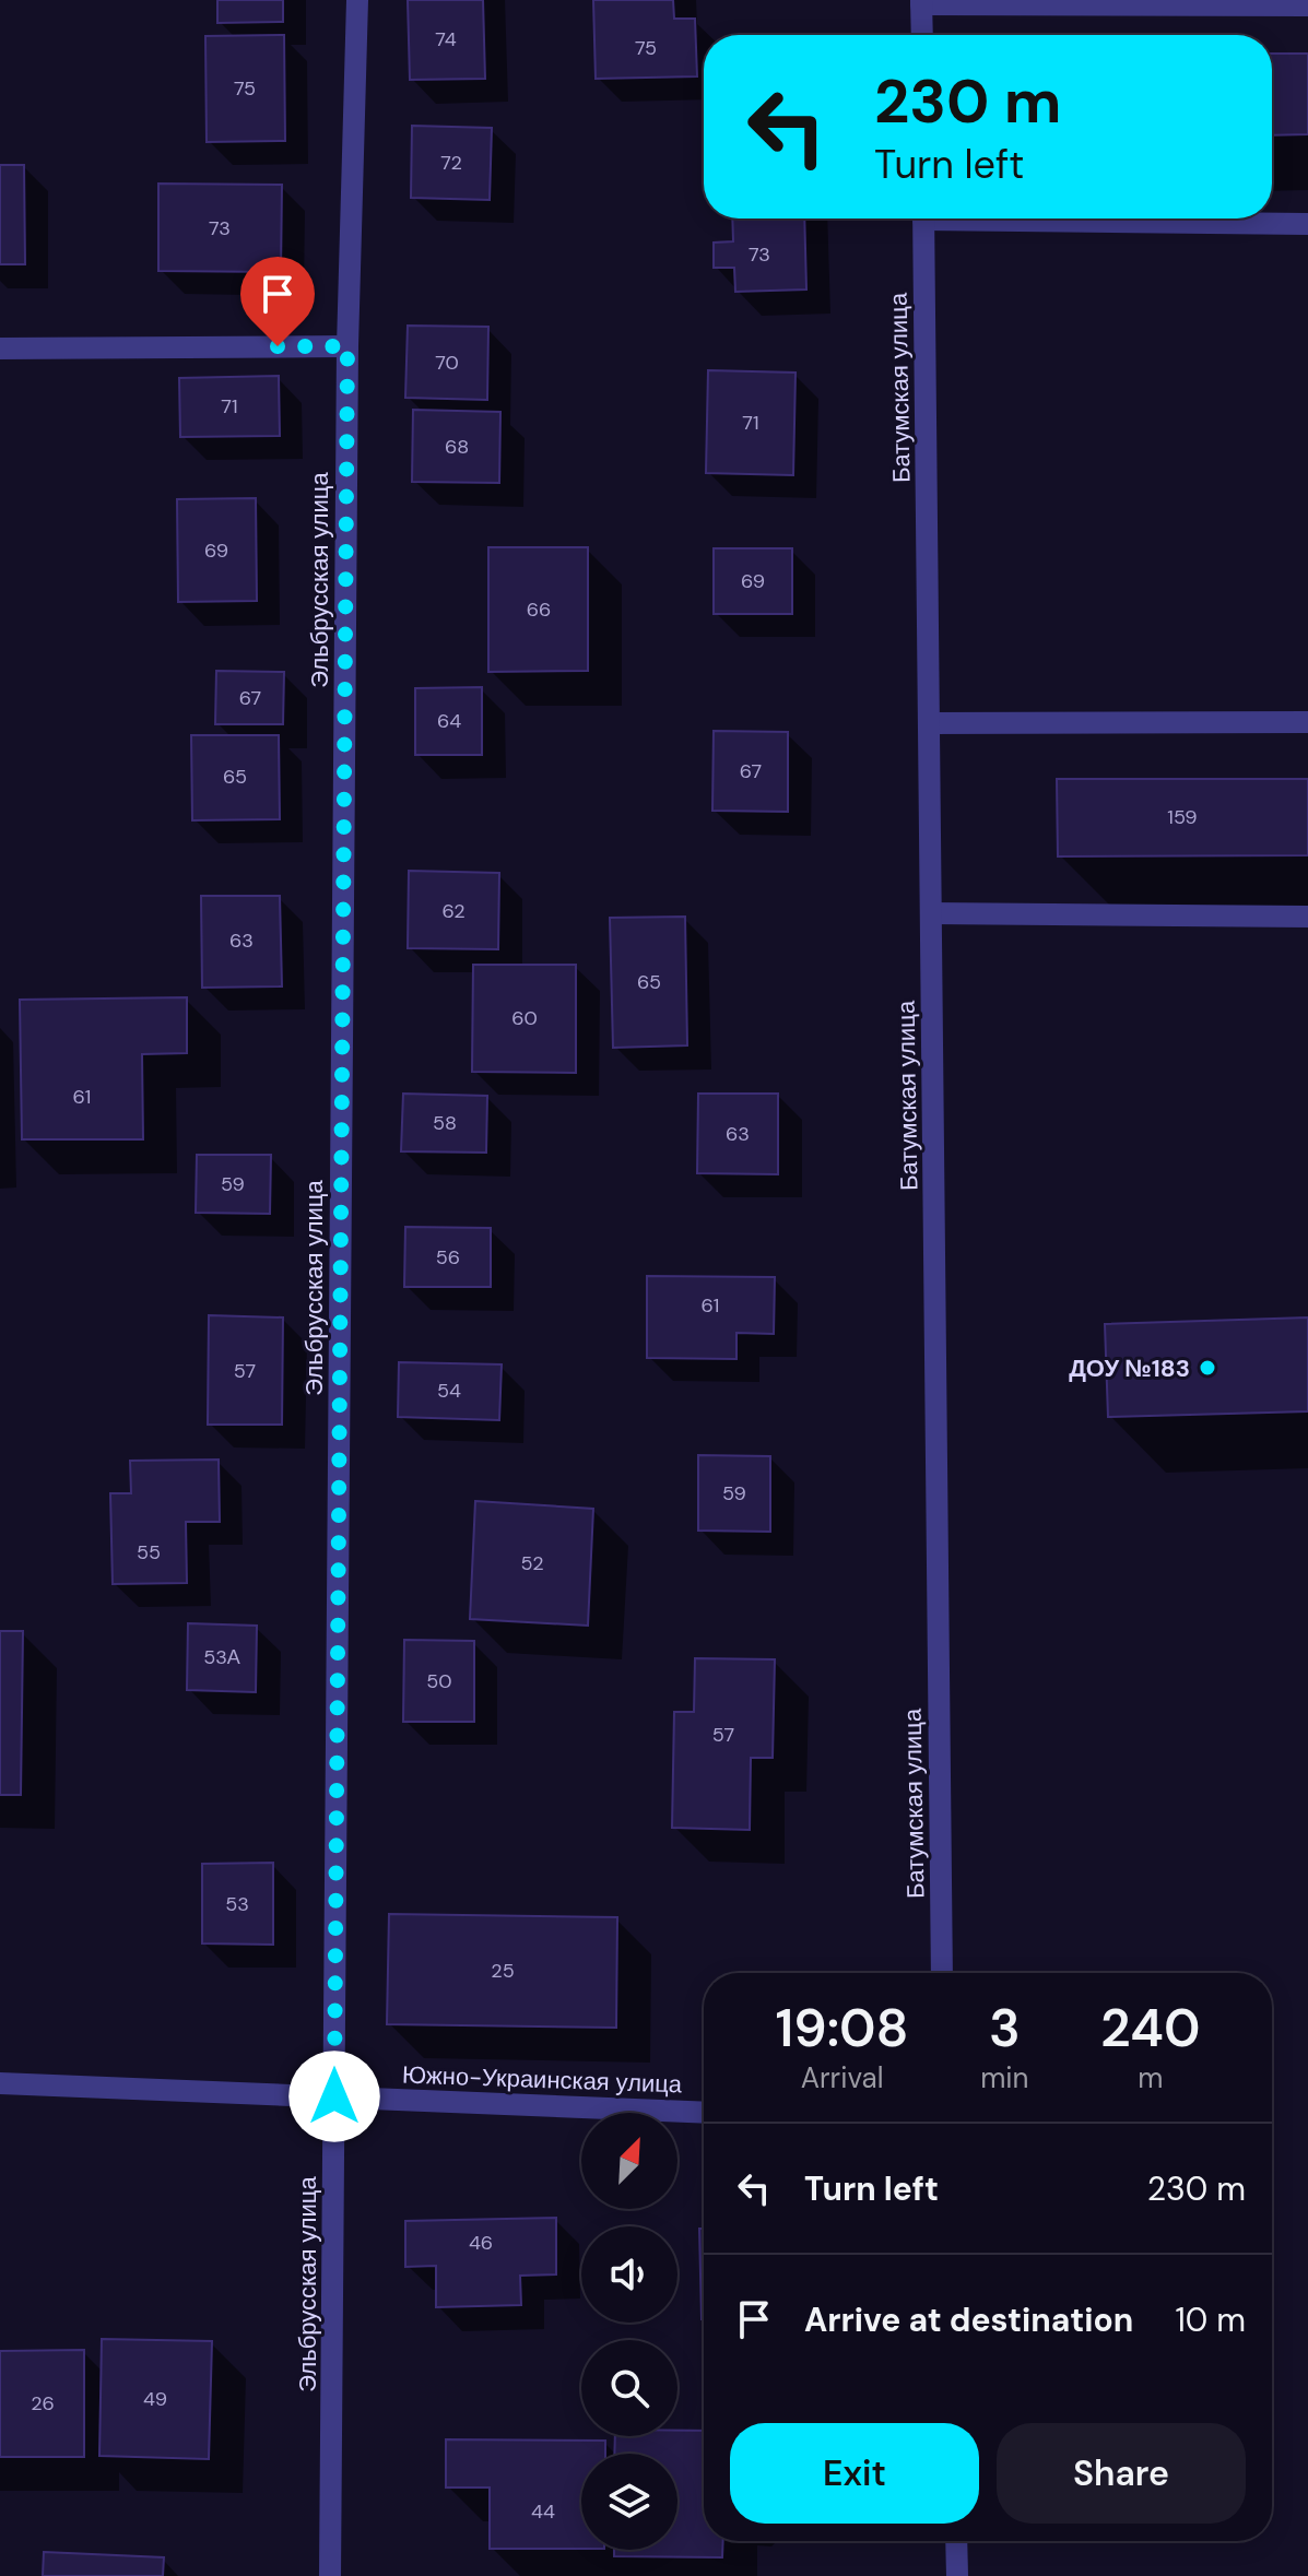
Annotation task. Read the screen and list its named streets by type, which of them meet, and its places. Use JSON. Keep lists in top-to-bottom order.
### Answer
{
  "streets": {
    "street": ["Батумская улица", "Эльбрусская улица", "Южно-Украинская улица"]
  },
  "crossings": [
    ["Эльбрусская улица", "Южно-Украинская улица"]
  ],
  "places": ["ДОУ №183"],
  "house_numbers": [
    "74",
    "75",
    "75",
    "72",
    "73",
    "73",
    "70",
    "71",
    "71",
    "68",
    "69",
    "69",
    "66",
    "67",
    "64",
    "67",
    "65",
    "159",
    "62",
    "63",
    "65",
    "60",
    "61",
    "58",
    "63",
    "59",
    "56",
    "61",
    "57",
    "54",
    "59",
    "55",
    "52",
    "53А",
    "50",
    "57",
    "53",
    "25",
    "46",
    "49",
    "26",
    "44"
  ],
  "north": "top right",
  "page": {
    "turn": ["230 m", "Turn left"],
    "eta": [
      "19:08",
      "Arrival",
      "3",
      "min",
      "240",
      "m"
    ],
    "list": [
      {
        "name": "Turn left",
        "value": "230 m"
      },
      {
        "name": "Arrive at destination",
        "value": "10 m"
      }
    ],
    "buttons": ["Exit", "Share"]
  }
}
